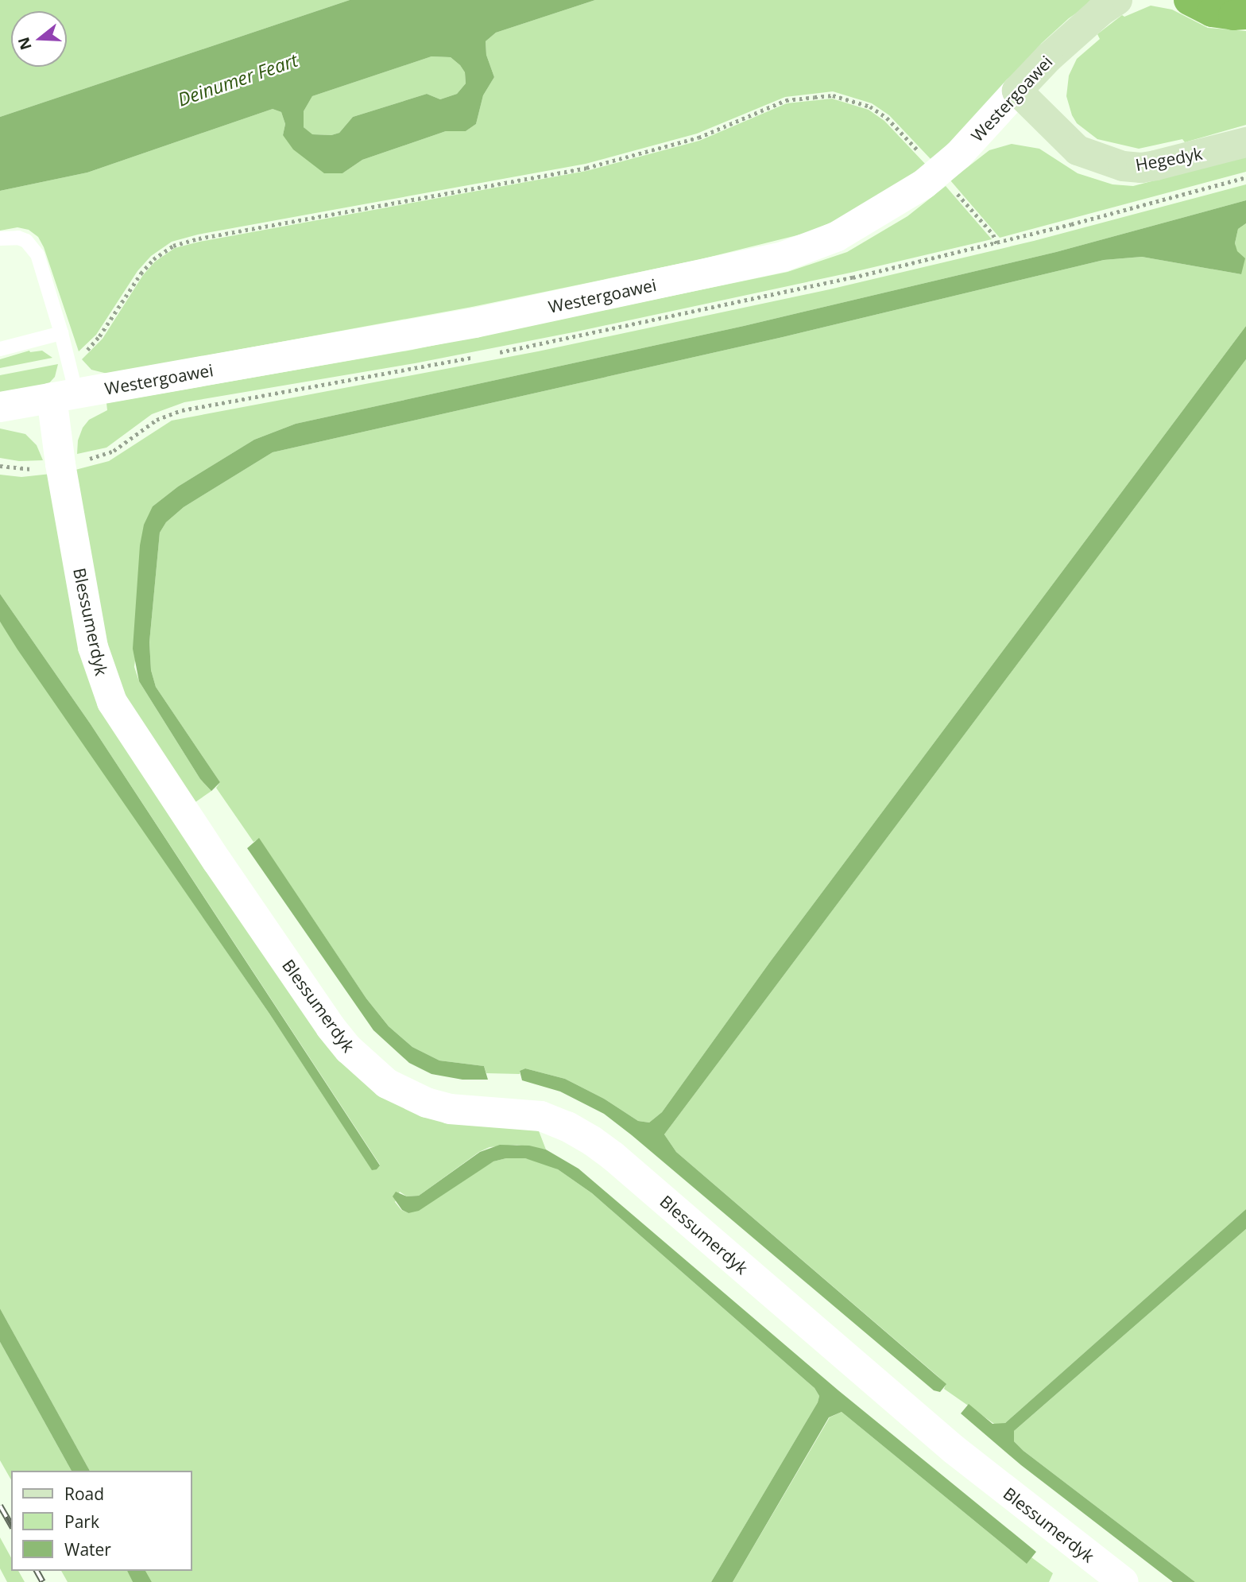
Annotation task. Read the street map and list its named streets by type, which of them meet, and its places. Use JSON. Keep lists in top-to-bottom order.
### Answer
{
  "streets": {
    "main road": ["Westergoawei", "Hegedyk"],
    "street": ["Blessumerdyk"]
  },
  "crossings": [
    ["Westergoawei", "Hegedyk"],
    ["Westergoawei", "Blessumerdyk"]
  ],
  "water": ["Deinumer Feart"],
  "legend": ["Road", "Park", "Water"],
  "north": "left"
}
